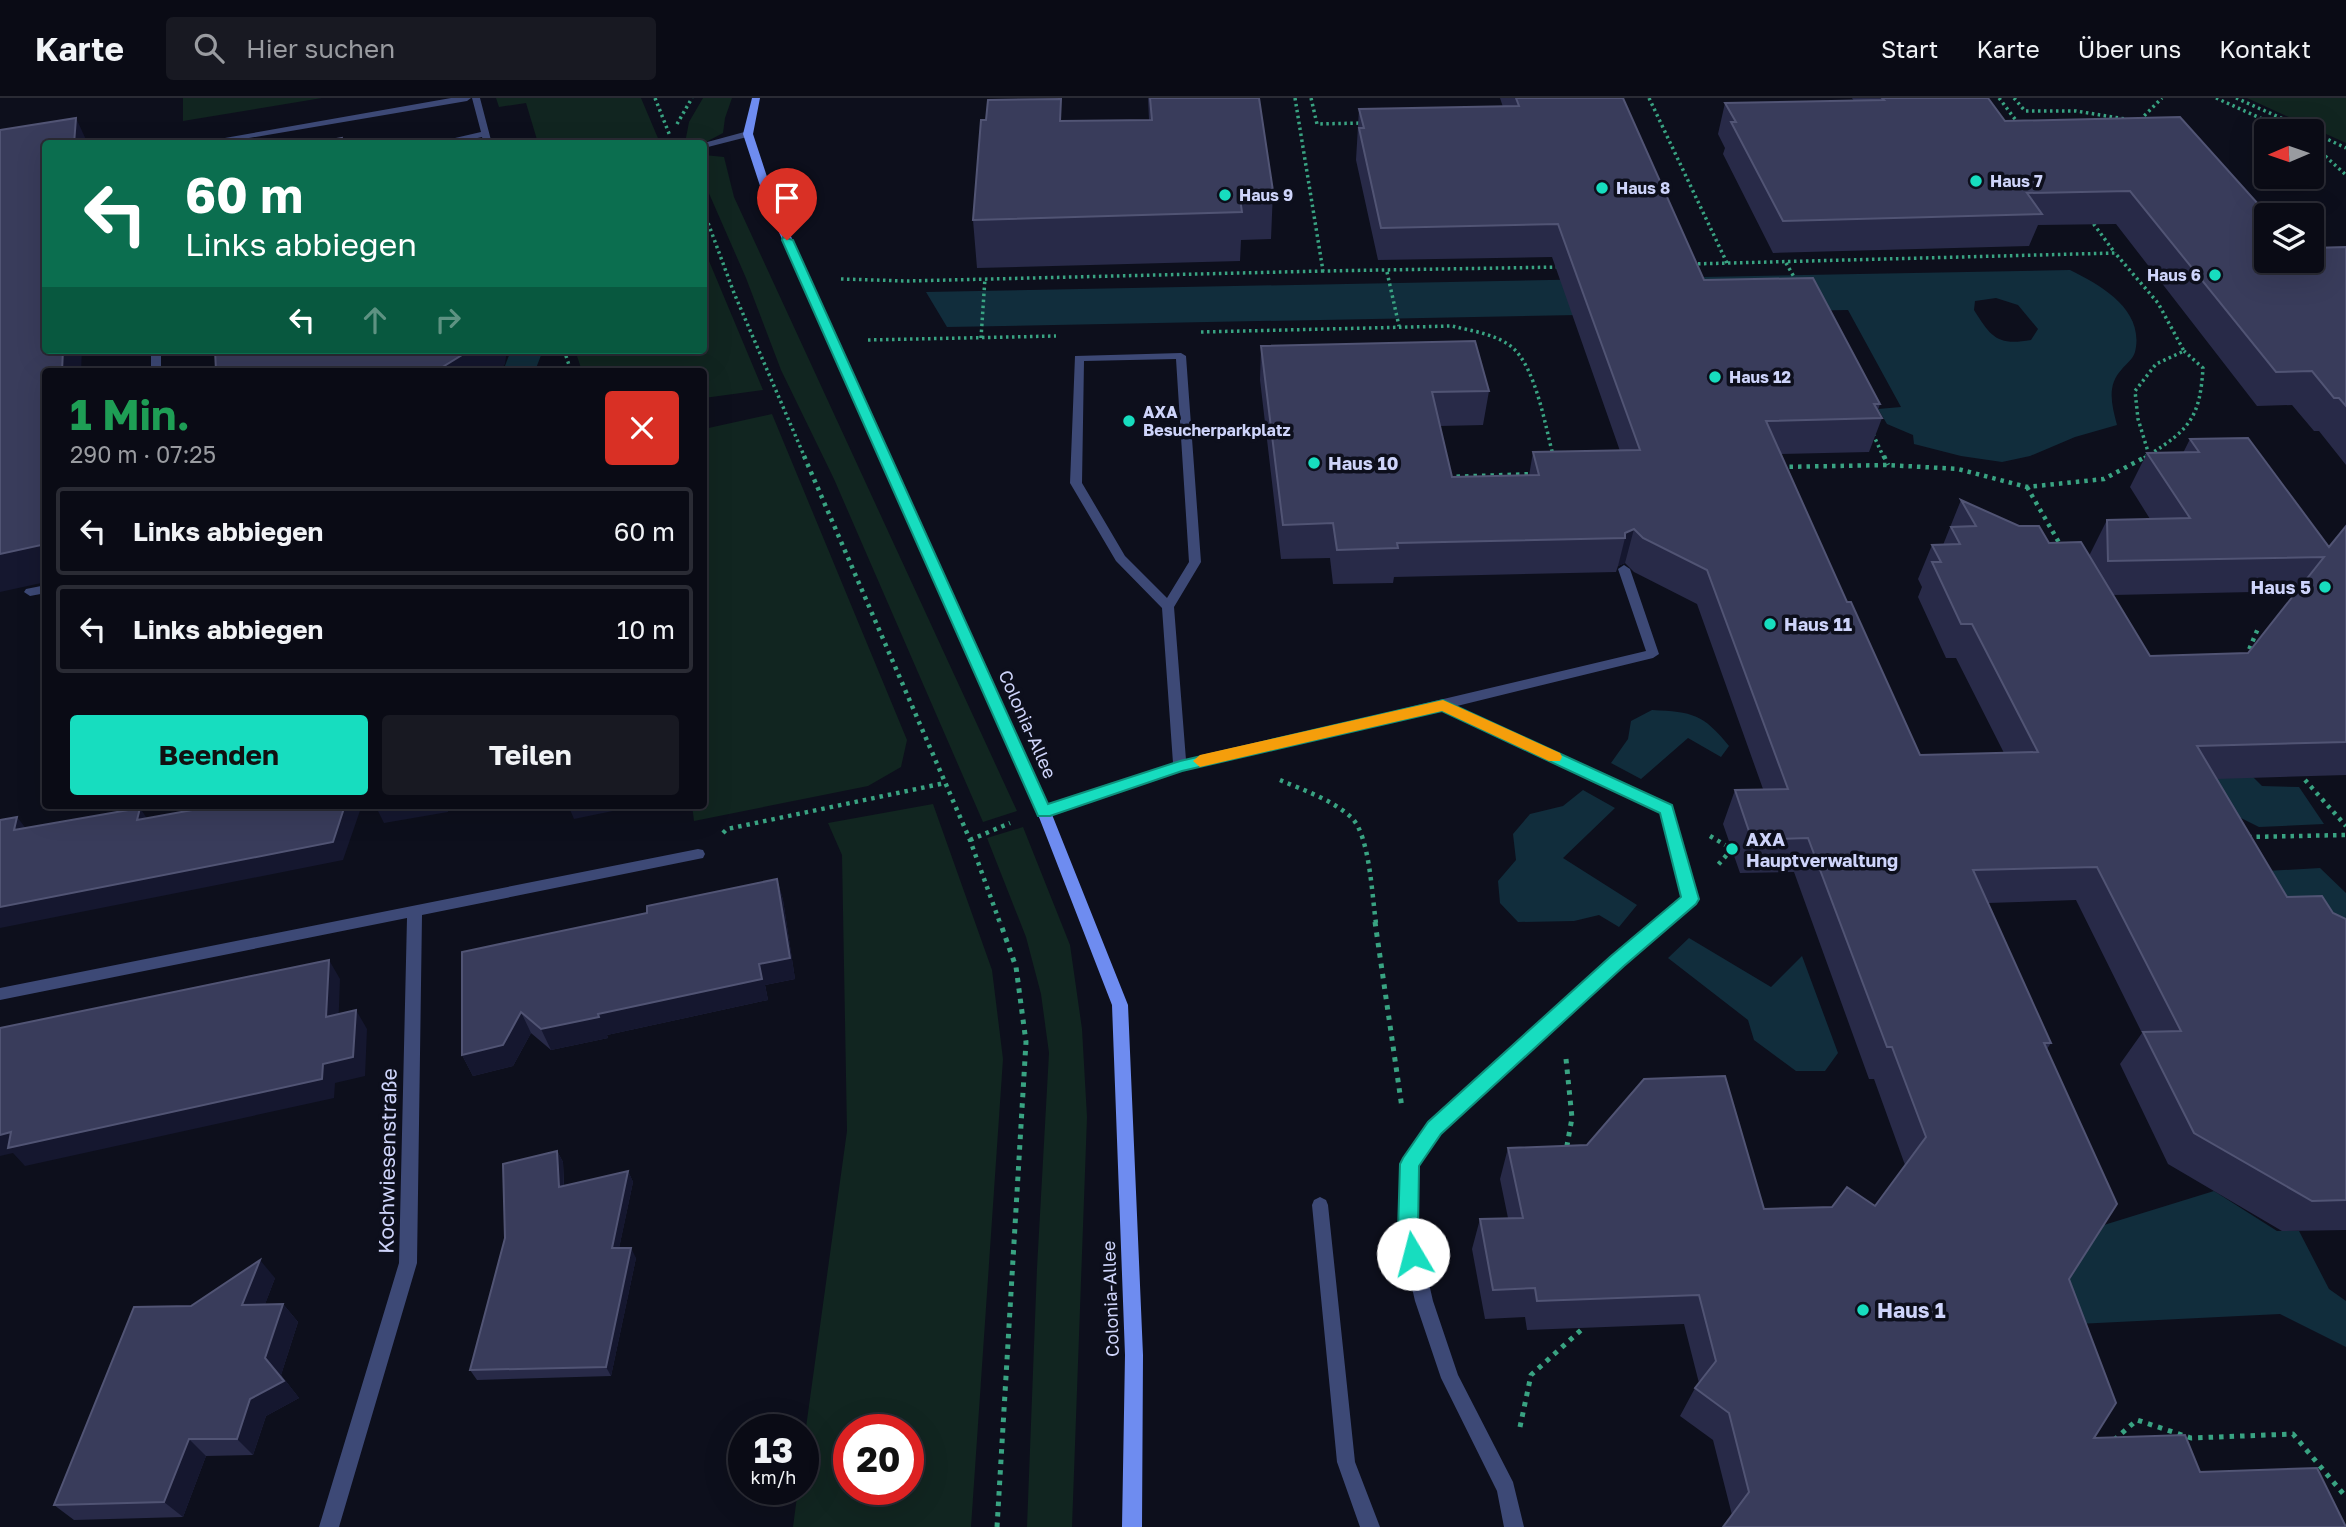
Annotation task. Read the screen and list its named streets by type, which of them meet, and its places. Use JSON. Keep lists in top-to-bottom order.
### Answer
{
  "streets": {
    "main road": ["Colonia-Allee"],
    "street": ["Kochwiesenstraße"]
  },
  "places": [
    "Haus 7",
    "Haus 8",
    "Haus 9",
    "Haus 6",
    "Haus 12",
    "AXA Besucherparkplatz",
    "Haus 10",
    "Haus 5",
    "Haus 11",
    "AXA Hauptverwaltung",
    "Haus 1"
  ],
  "north": "left",
  "page": {
    "header": "Karte",
    "search": "Hier suchen",
    "nav": [
      "Start",
      "Karte",
      "Über uns",
      "Kontakt"
    ],
    "turn": ["60 m", "Links abbiegen"],
    "heading": ["1 Min.", "290 m · 07:25"],
    "list": [
      {
        "name": "Links abbiegen",
        "value": "60 m"
      },
      {
        "name": "Links abbiegen",
        "value": "10 m"
      }
    ],
    "buttons": ["Beenden", "Teilen"],
    "speed": "13 km/h",
    "limit": "20"
  }
}
